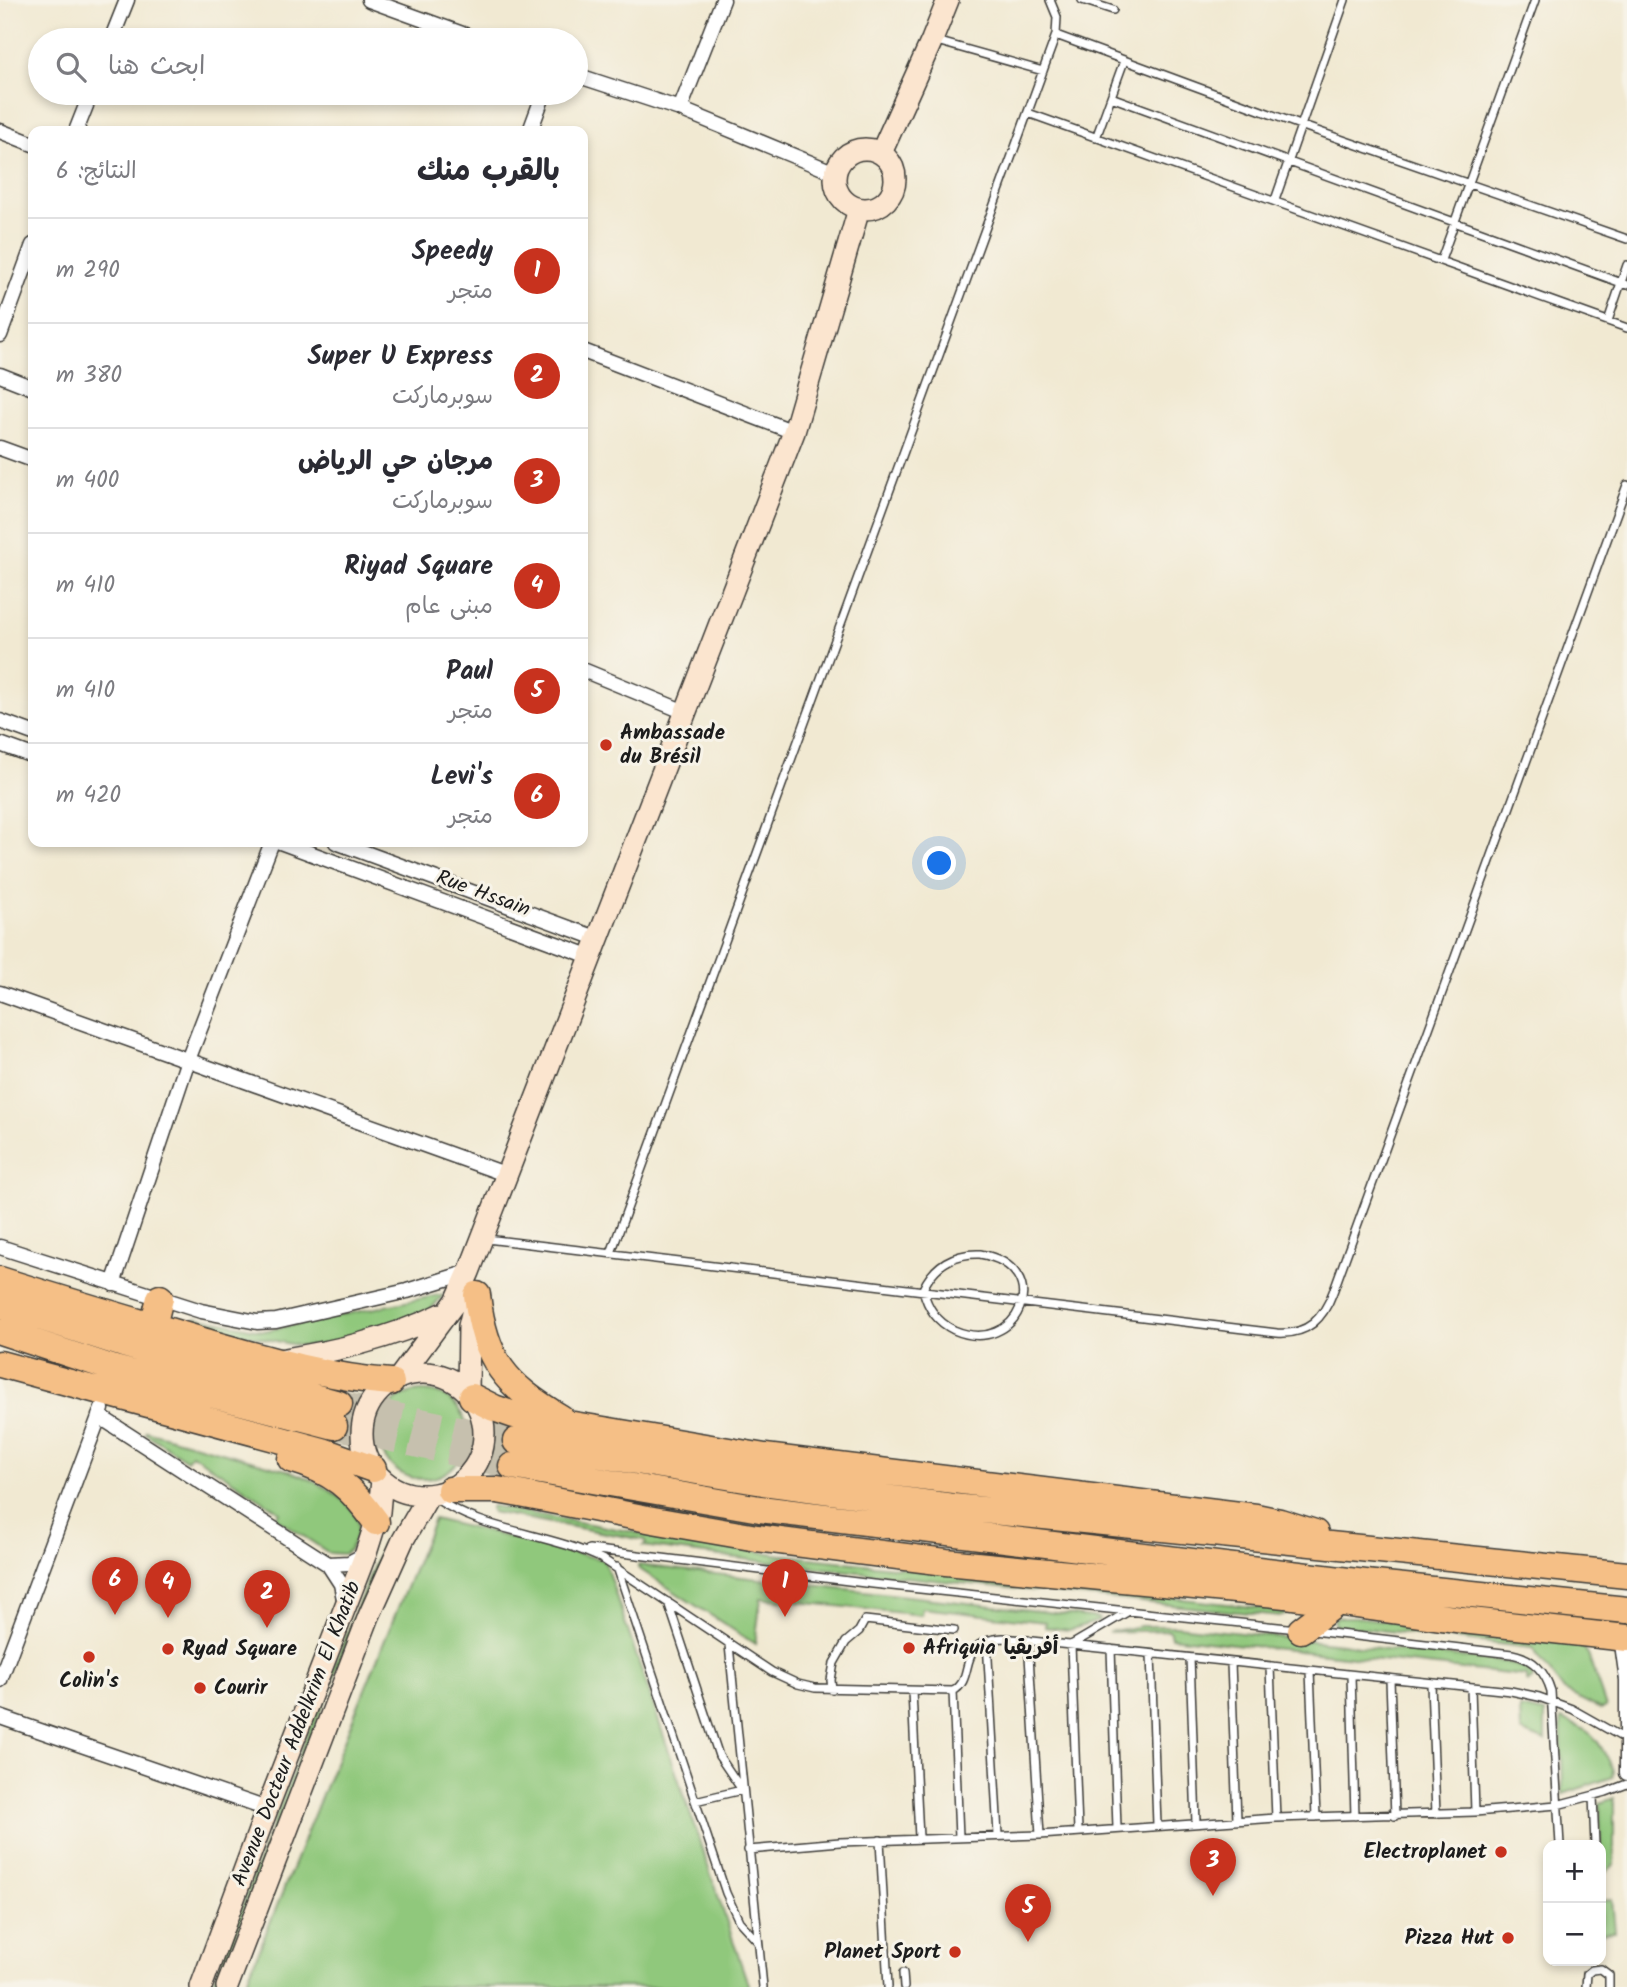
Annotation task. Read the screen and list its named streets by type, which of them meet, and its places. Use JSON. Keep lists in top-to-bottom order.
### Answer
{
  "streets": {
    "street": ["Rue Hssain", "Avenue Docteur Addelkrim El Khatib"]
  },
  "places": [
    "Ambassade du Brésil",
    "Afriquia أفريقيا",
    "Ryad Square",
    "Colin's",
    "Courir",
    "Electroplanet",
    "Pizza Hut",
    "Planet Sport"
  ],
  "page": {
    "search": "ابحث هنا",
    "heading": ["بالقرب منك", "النتائج: 6"],
    "list": [
      {
        "mark": "1",
        "name": "Speedy",
        "note": "متجر",
        "value": "290 m"
      },
      {
        "mark": "2",
        "name": "Super U Express",
        "note": "سوبرماركت",
        "value": "380 m"
      },
      {
        "mark": "3",
        "name": "مرجان حي الرياض",
        "note": "سوبرماركت",
        "value": "400 m"
      },
      {
        "mark": "4",
        "name": "Riyad Square",
        "note": "مبنى عام",
        "value": "410 m"
      },
      {
        "mark": "5",
        "name": "Paul",
        "note": "متجر",
        "value": "410 m"
      },
      {
        "mark": "6",
        "name": "Levi's",
        "note": "متجر",
        "value": "420 m"
      }
    ],
    "pins": [
      "6",
      "1",
      "4",
      "2",
      "3",
      "5"
    ],
    "map_buttons": ["+", "−"]
  }
}
